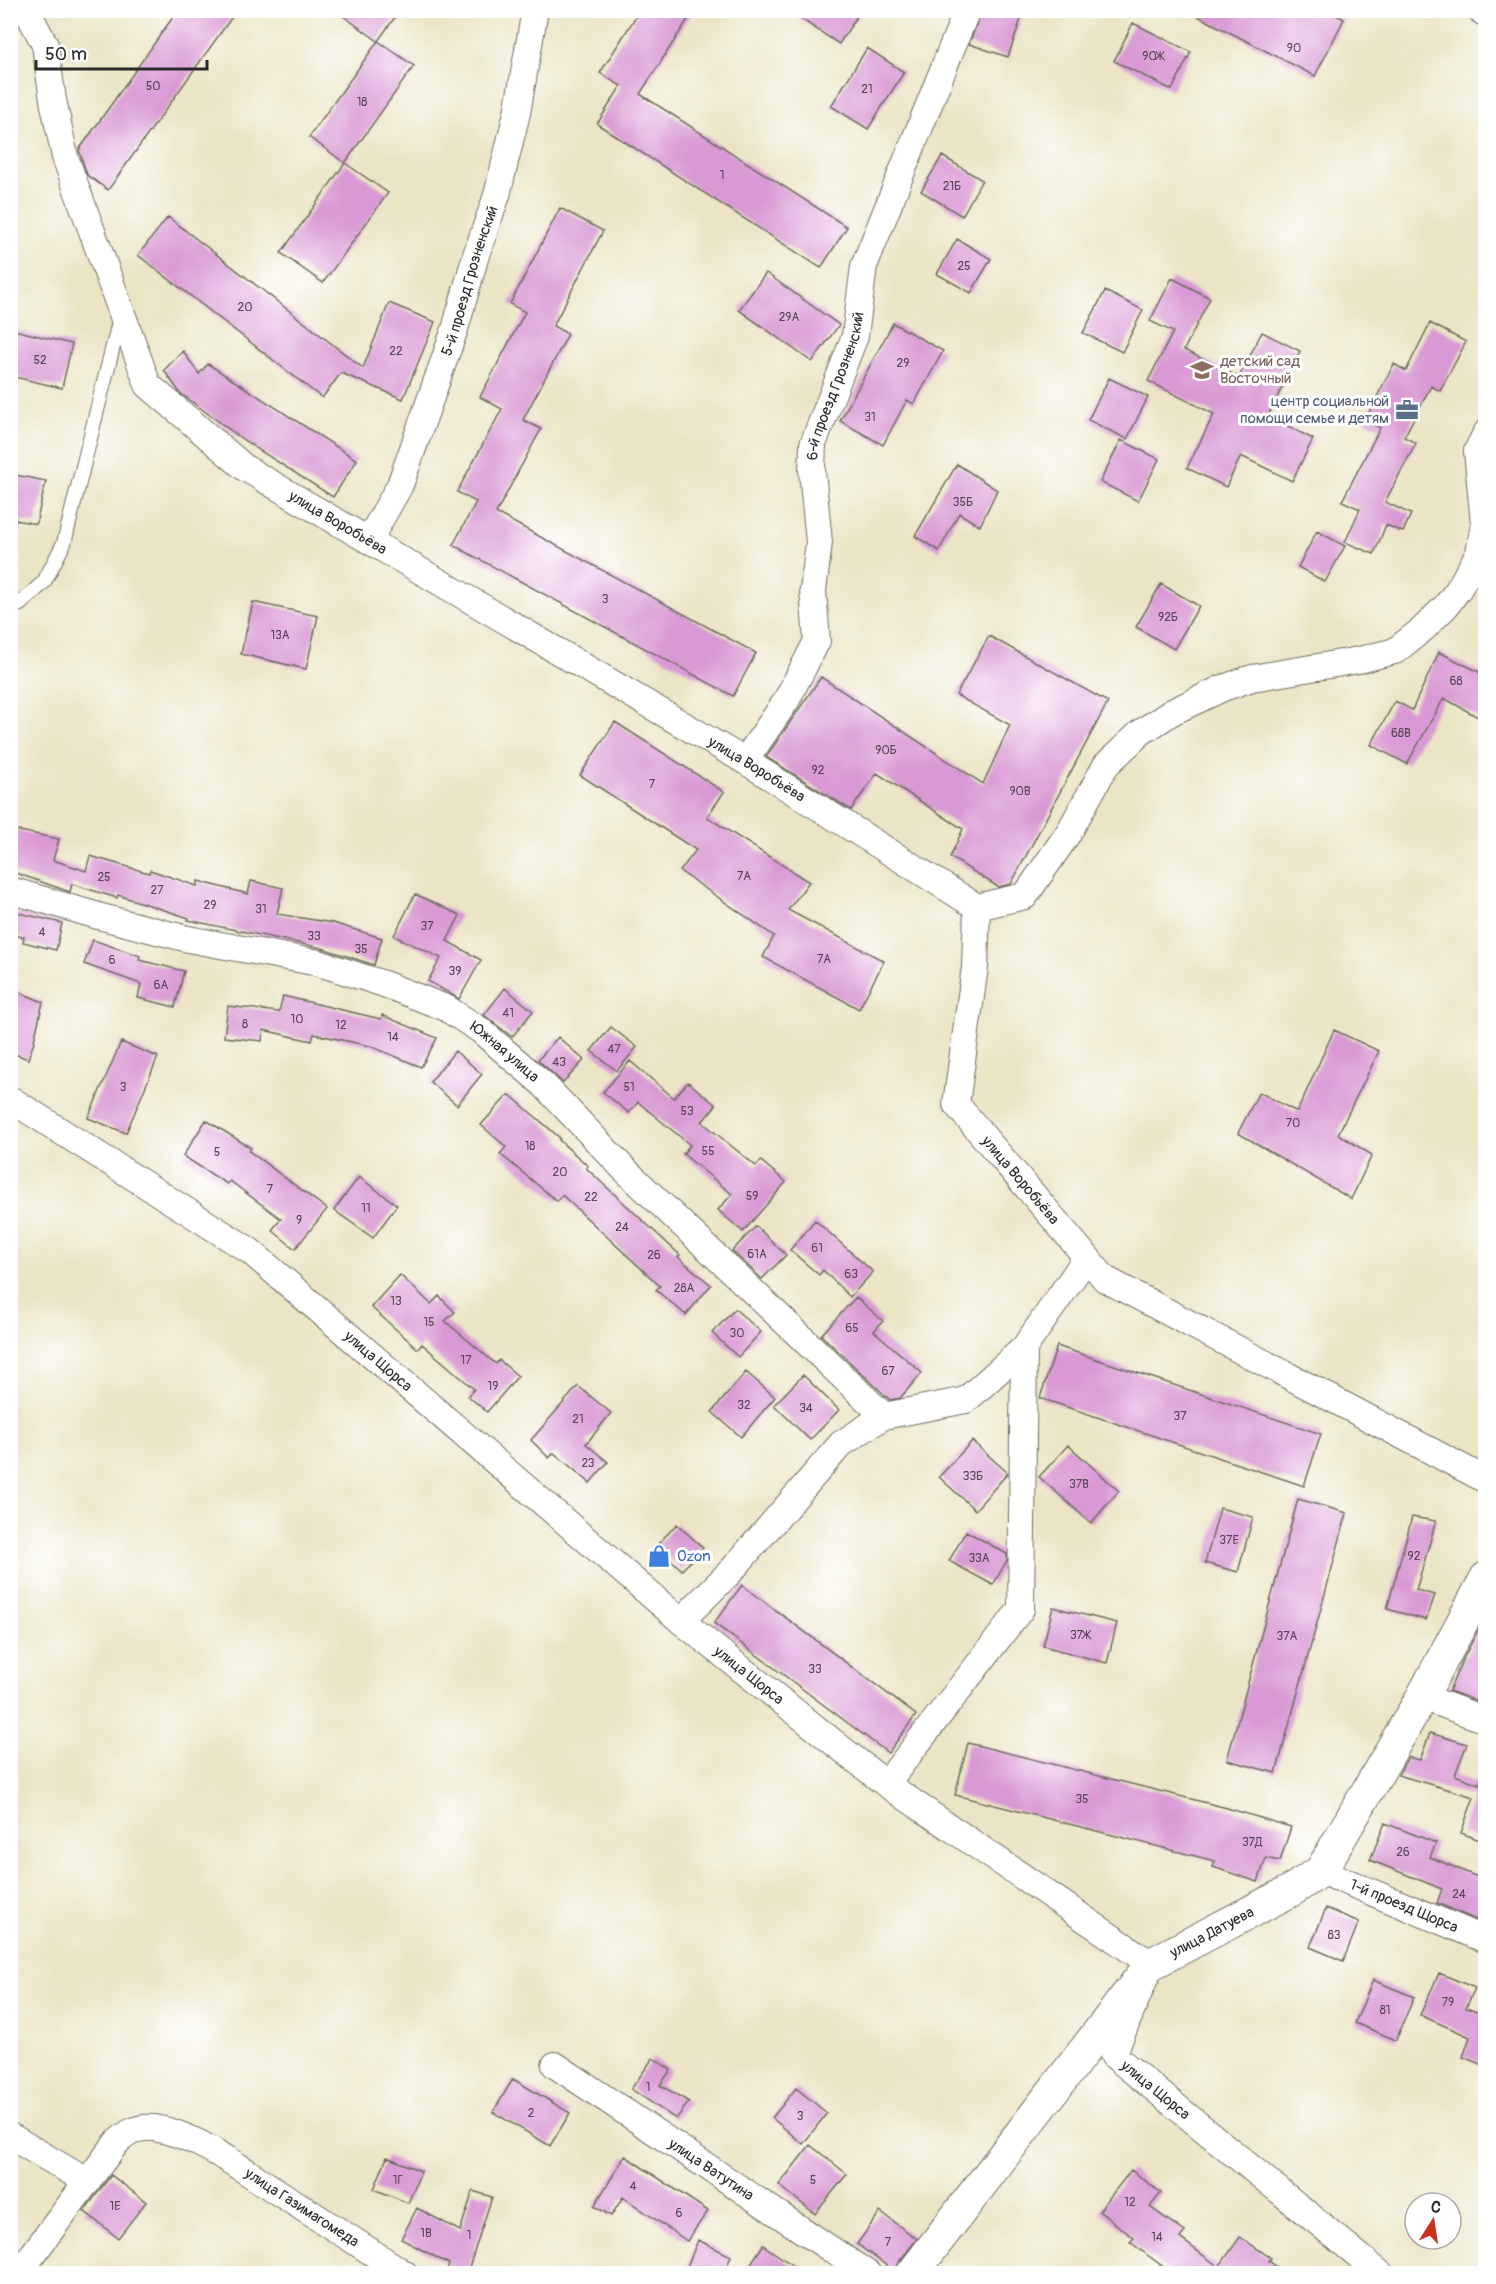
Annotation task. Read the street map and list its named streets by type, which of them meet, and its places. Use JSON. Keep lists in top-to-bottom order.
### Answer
{
  "streets": {
    "street": [
      "5-й проезд Грозненский",
      "6-й проезд Грозненский",
      "улица Воробьёва",
      "Южная улица",
      "улица Щорса",
      "1-й проезд Щорса",
      "улица Датуева",
      "улица Ватутина",
      "улица Газимагомеда"
    ]
  },
  "crossings": [
    ["5-й проезд Грозненский", "улица Воробьёва"],
    ["6-й проезд Грозненский", "улица Воробьёва"],
    ["улица Щорса", "улица Датуева"],
    ["1-й проезд Щорса", "улица Датуева"]
  ],
  "places": {
    "school or university": ["детский сад Восточный"],
    "office": ["центр социальной помощи семье и детям"],
    "shop": ["Ozon"]
  },
  "house_numbers": [
    "90",
    "90Ж",
    "50",
    "21",
    "18",
    "1",
    "21Б",
    "25",
    "20",
    "29А",
    "22",
    "52",
    "29",
    "31",
    "35Б",
    "3",
    "92Б",
    "13А",
    "68",
    "68В",
    "90Б",
    "92",
    "7",
    "90В",
    "7А",
    "25",
    "27",
    "29",
    "31",
    "37",
    "4",
    "33",
    "35",
    "7А",
    "6",
    "39",
    "6А",
    "41",
    "10",
    "8",
    "12",
    "14",
    "47",
    "43",
    "3",
    "51",
    "53",
    "70",
    "18",
    "55",
    "5",
    "20",
    "7",
    "59",
    "22",
    "11",
    "9",
    "24",
    "61",
    "61А",
    "26",
    "63",
    "28А",
    "13",
    "15",
    "65",
    "30",
    "17",
    "67",
    "19",
    "32",
    "34",
    "37",
    "21",
    "23",
    "33Б",
    "37В",
    "37Е",
    "92",
    "33А",
    "37Ж",
    "37А",
    "33",
    "35",
    "37Д",
    "26",
    "24",
    "83",
    "79",
    "81",
    "1",
    "2",
    "3",
    "1Г",
    "5",
    "4",
    "12",
    "1Е",
    "6",
    "1В",
    "1",
    "14",
    "7"
  ],
  "scale_bar": "50 m",
  "north": "top"
}
